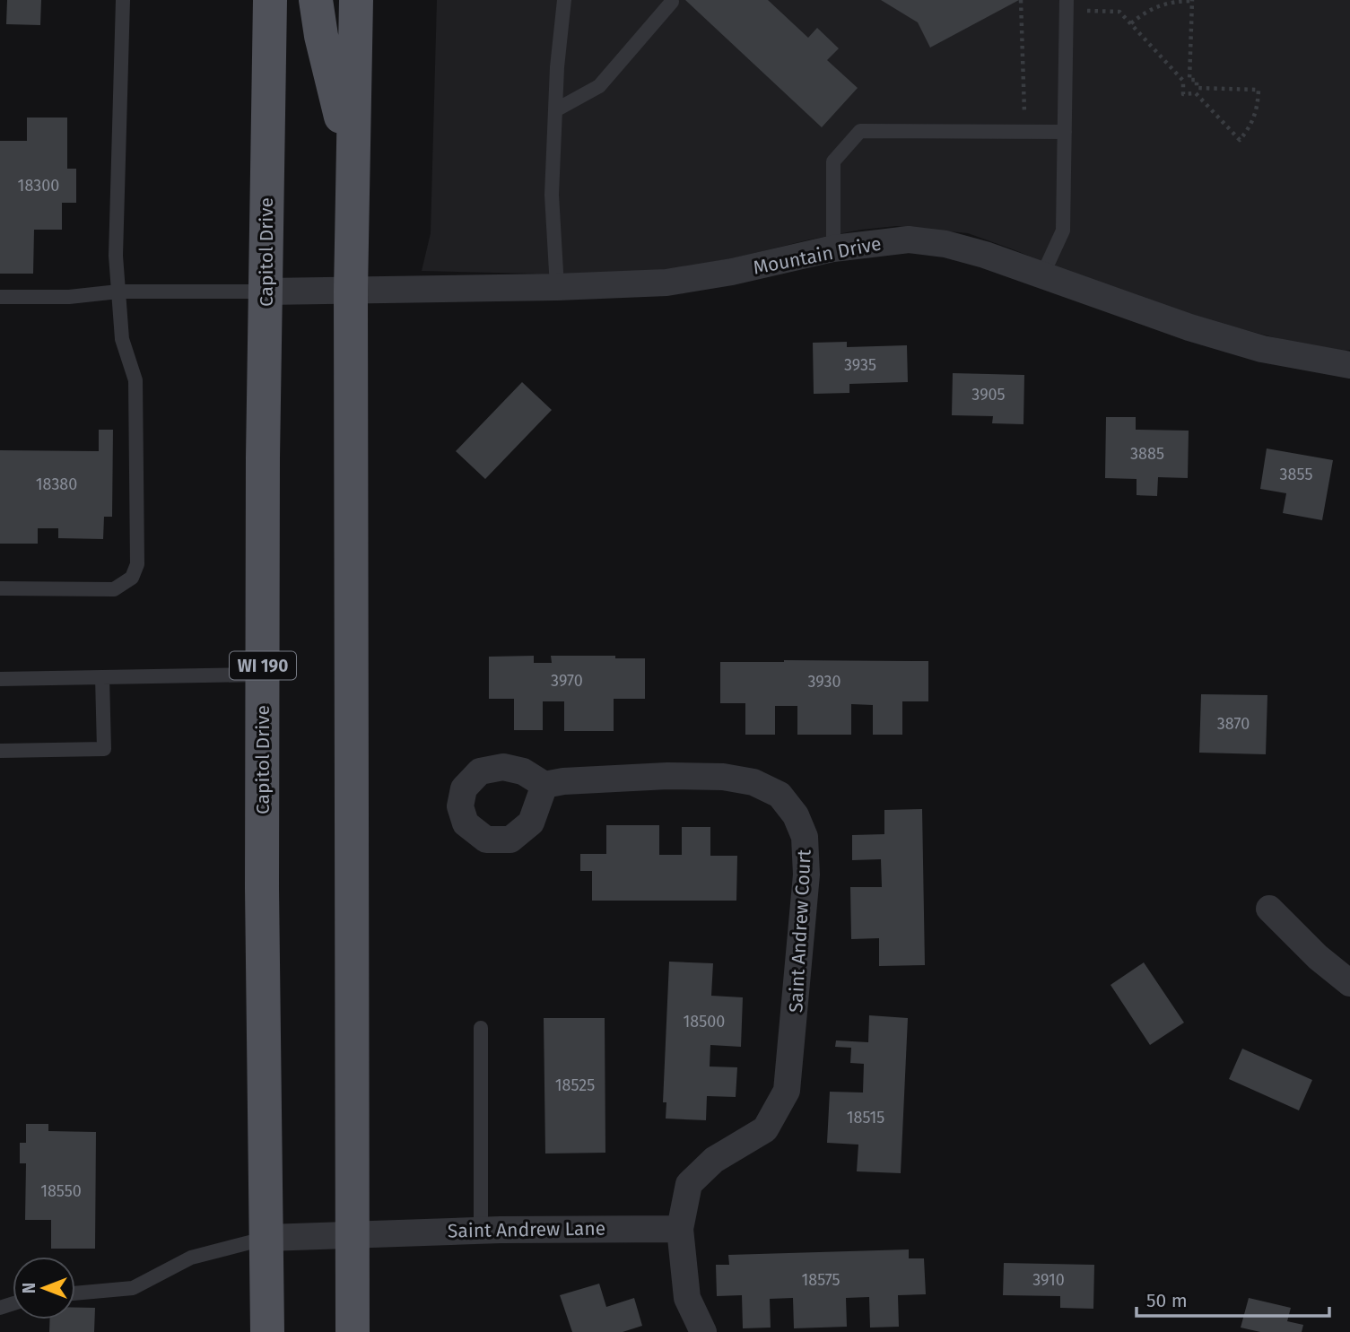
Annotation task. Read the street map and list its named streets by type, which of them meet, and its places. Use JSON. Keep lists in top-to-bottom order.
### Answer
{
  "streets": {
    "main road": ["Capitol Drive", "WI 190"],
    "street": ["Mountain Drive", "Saint Andrew Court", "Saint Andrew Lane"]
  },
  "crossings": [
    ["Capitol Drive", "Mountain Drive"],
    ["Capitol Drive", "Saint Andrew Lane"],
    ["Saint Andrew Court", "Saint Andrew Lane"]
  ],
  "house_numbers": [
    "18300",
    "3935",
    "3905",
    "3885",
    "3855",
    "18380",
    "3970",
    "3930",
    "3870",
    "18500",
    "18525",
    "18515",
    "18550",
    "18575",
    "3910"
  ],
  "scale_bar": "50 m",
  "north": "left"
}
